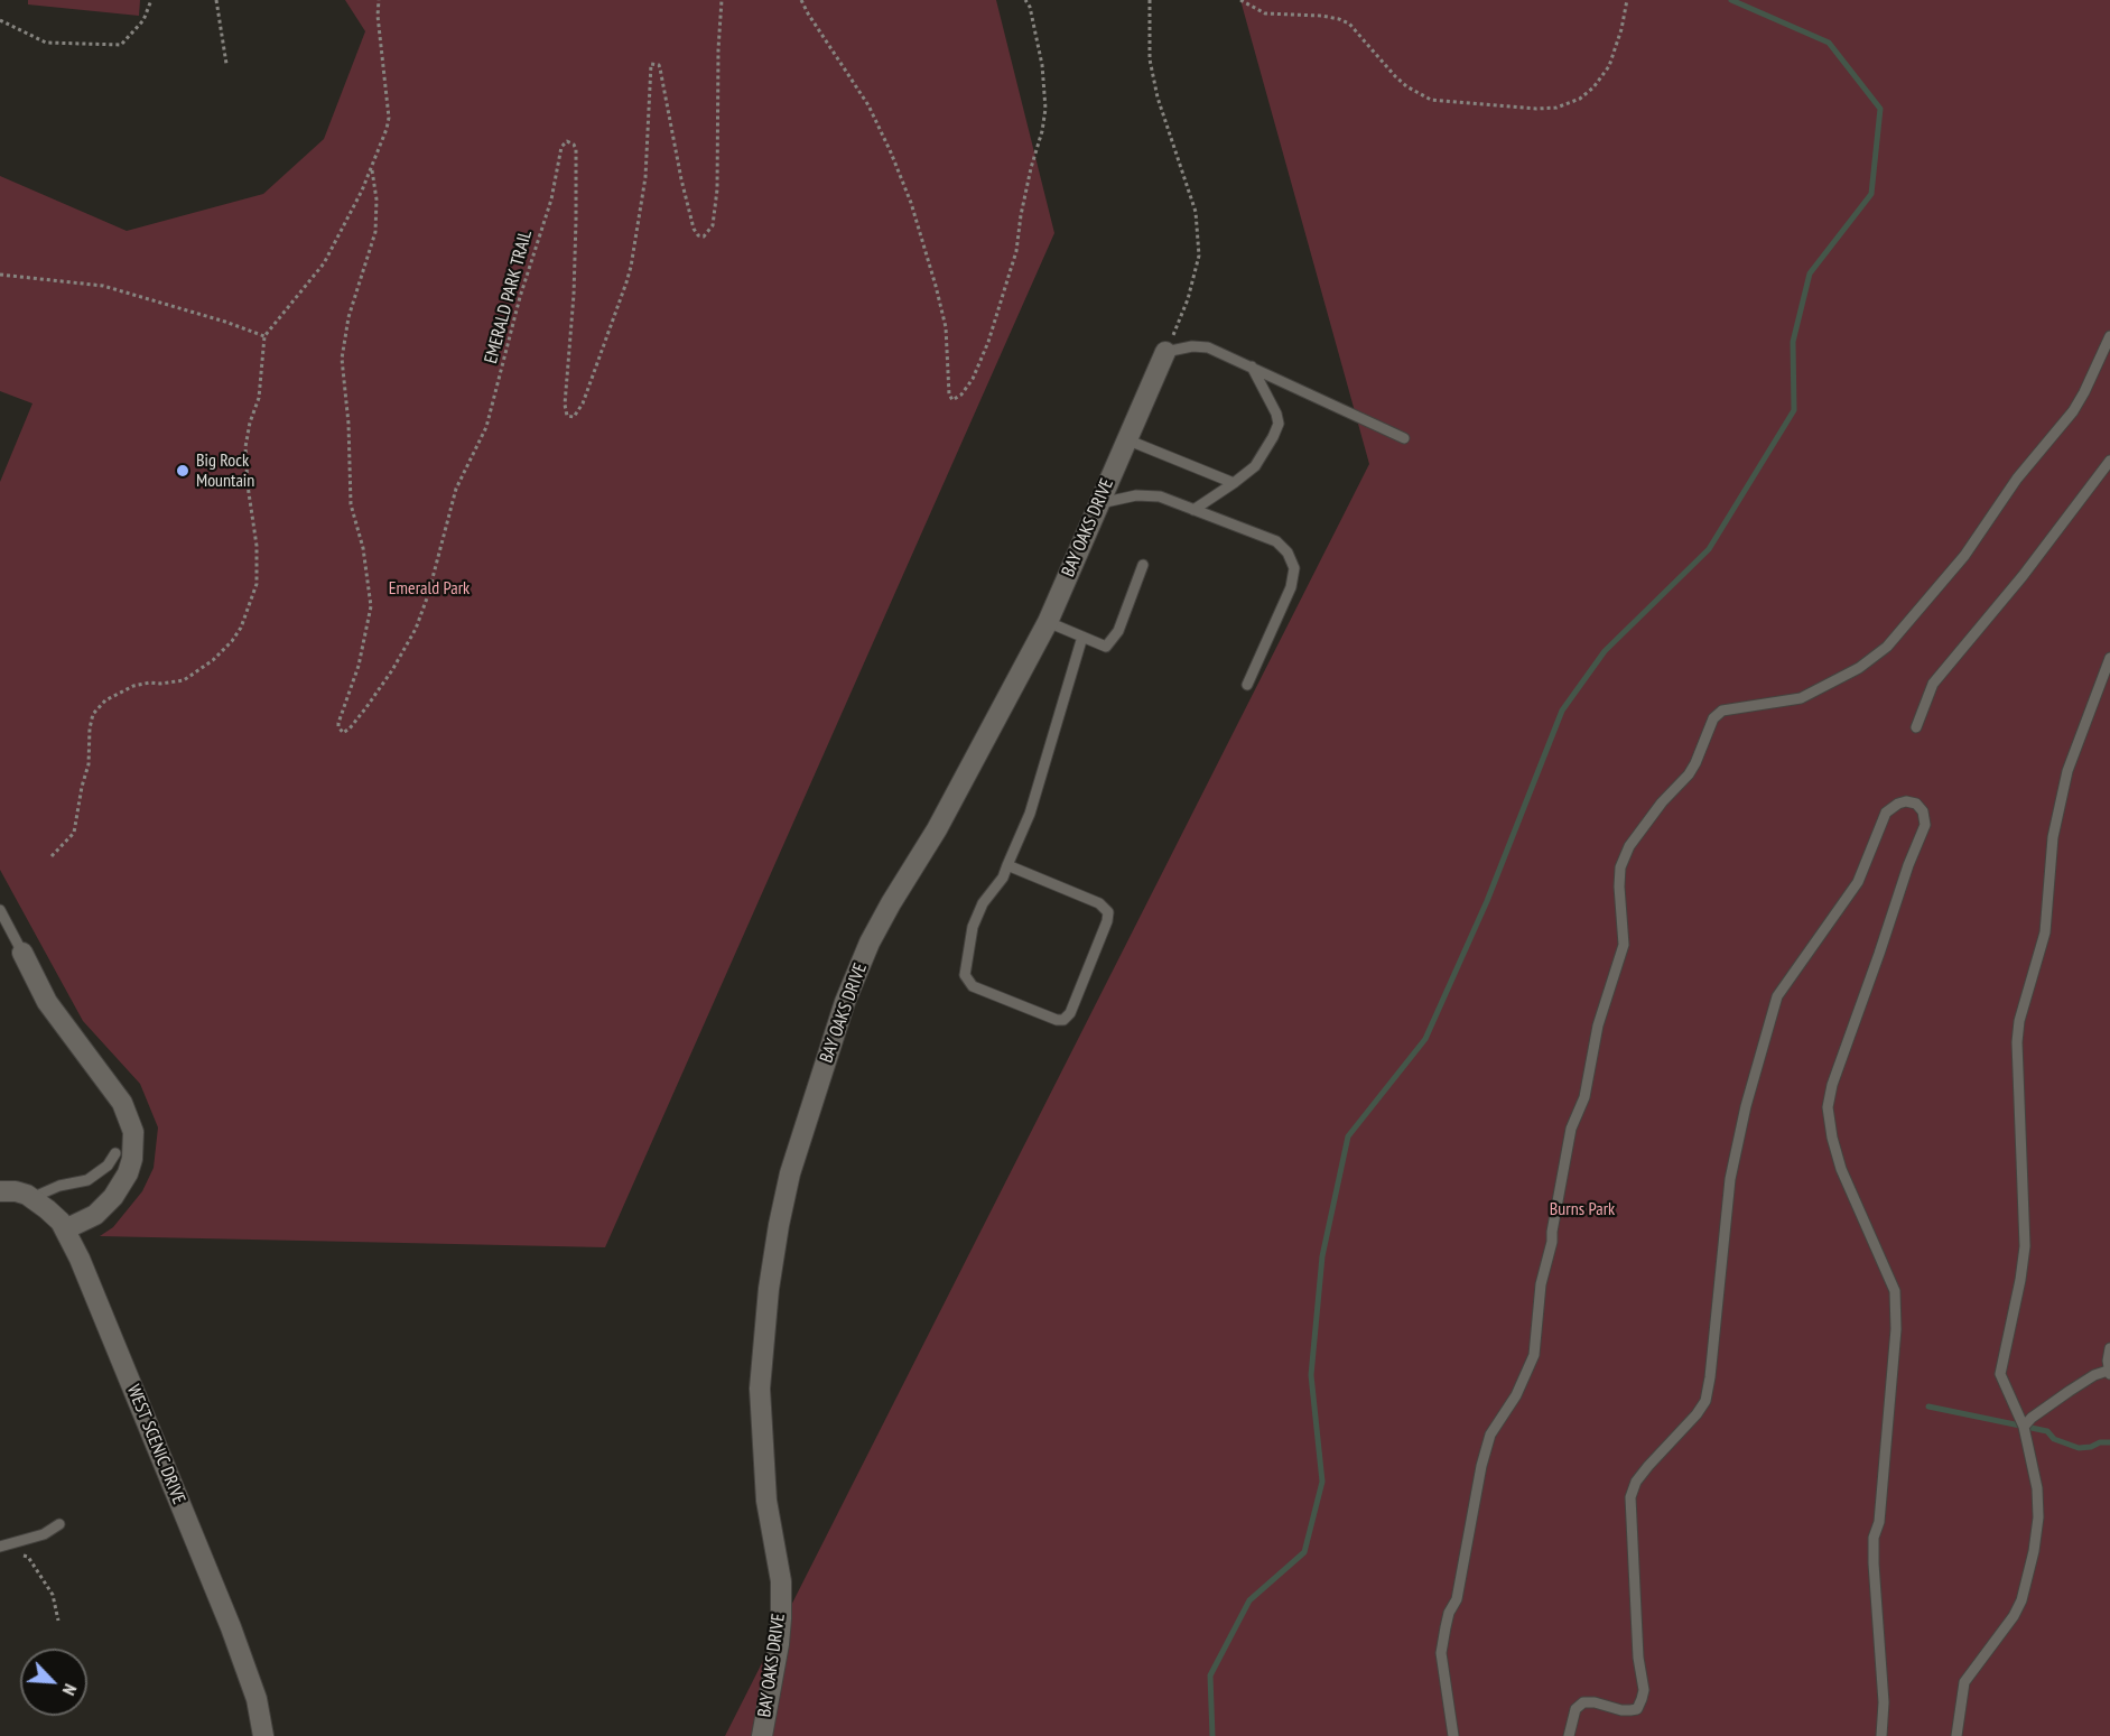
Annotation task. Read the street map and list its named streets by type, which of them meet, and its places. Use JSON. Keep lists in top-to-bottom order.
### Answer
{
  "streets": {
    "street": ["BAY OAKS DRIVE", "WEST SCENIC DRIVE"],
    "path": ["EMERALD PARK TRAIL"]
  },
  "parks": ["Emerald Park", "Burns Park"],
  "places": ["Big Rock Mountain"],
  "north": "bottom right"
}
